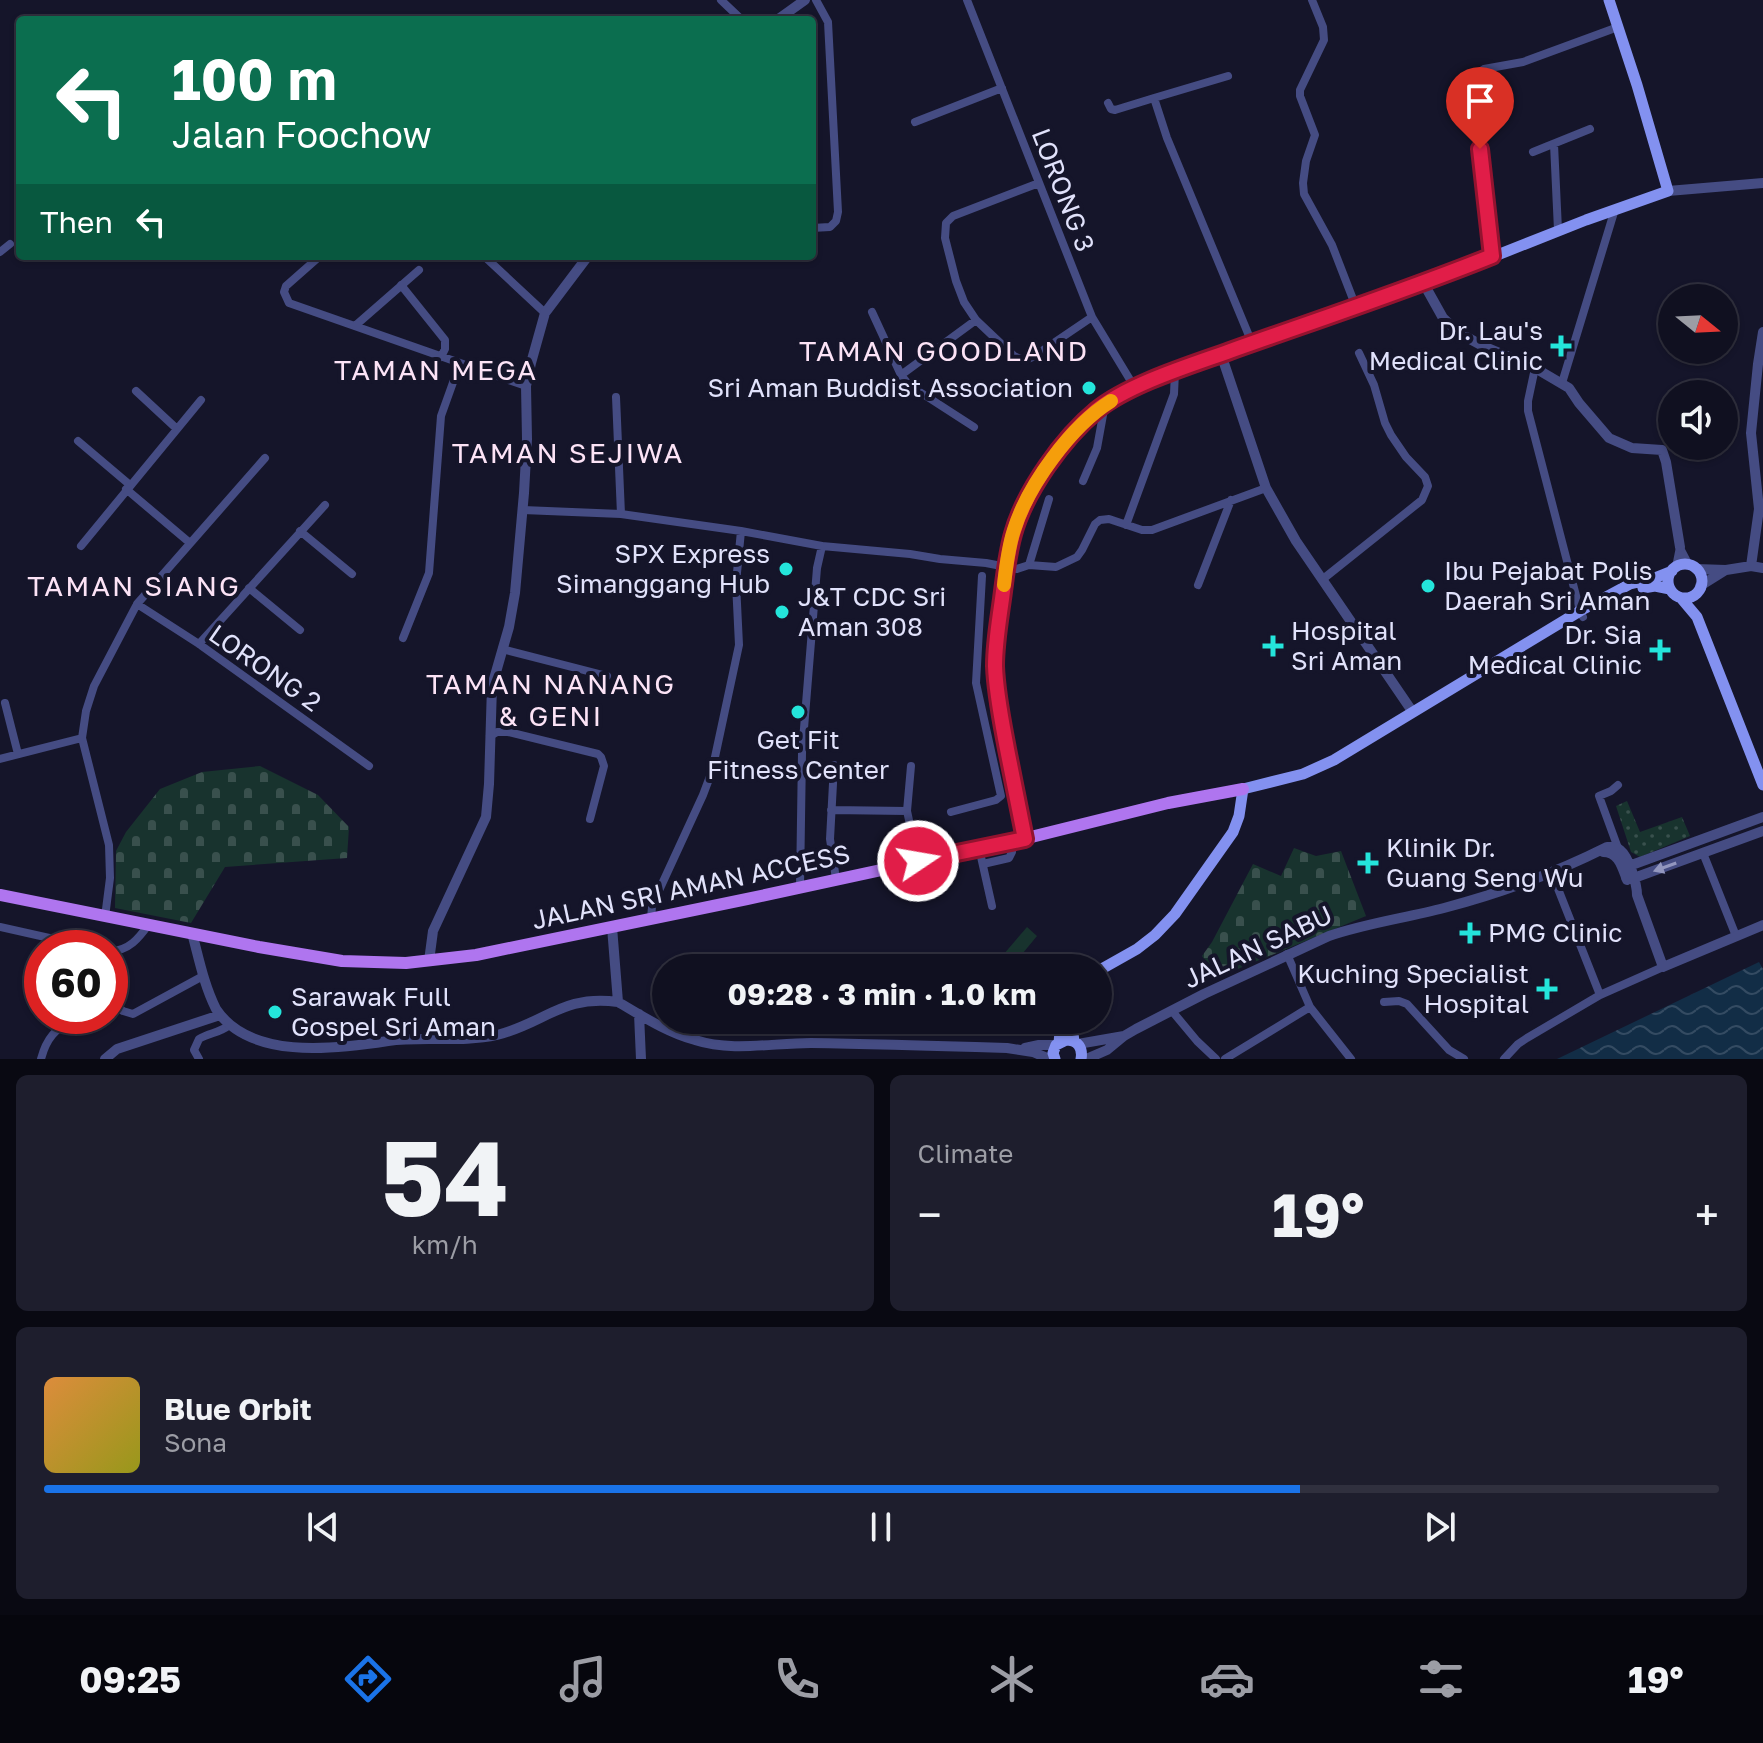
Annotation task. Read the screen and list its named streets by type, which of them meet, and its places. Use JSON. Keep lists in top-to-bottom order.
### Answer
{
  "streets": {
    "main road": ["JALAN SRI AMAN ACCESS"],
    "street": ["LORONG 3", "LORONG 2", "JALAN SABU"]
  },
  "districts": [
    "TAMAN GOODLAND",
    "TAMAN MEGA",
    "TAMAN SEJIWA",
    "TAMAN SIANG",
    "TAMAN NANANG & GENI"
  ],
  "places": {
    "health": [
      "Dr. Lau's Medical Clinic",
      "Hospital Sri Aman",
      "Dr. Sia Medical Clinic",
      "Klinik Dr. Guang Seng Wu",
      "PMG Clinic",
      "Kuching Specialist Hospital"
    ],
    "other": [
      "Sri Aman Buddist Association",
      "SPX Express Simanggang Hub",
      "Ibu Pejabat Polis Daerah Sri Aman",
      "J&T CDC Sri Aman 308",
      "Get Fit Fitness Center",
      "Sarawak Full Gospel Sri Aman"
    ]
  },
  "north": "right",
  "page": {
    "turn": ["100 m", "Jalan Foochow"],
    "then": "Then",
    "limit": "60",
    "trip": "09:28 · 3 min · 1.0 km",
    "tile": [
      ["54", "km/h"],
      "Climate"
    ],
    "heat": ["−", "19°", "+"],
    "song": ["Blue Orbit", "Sona"],
    "tabs": ["09:25", "19°"]
  }
}
